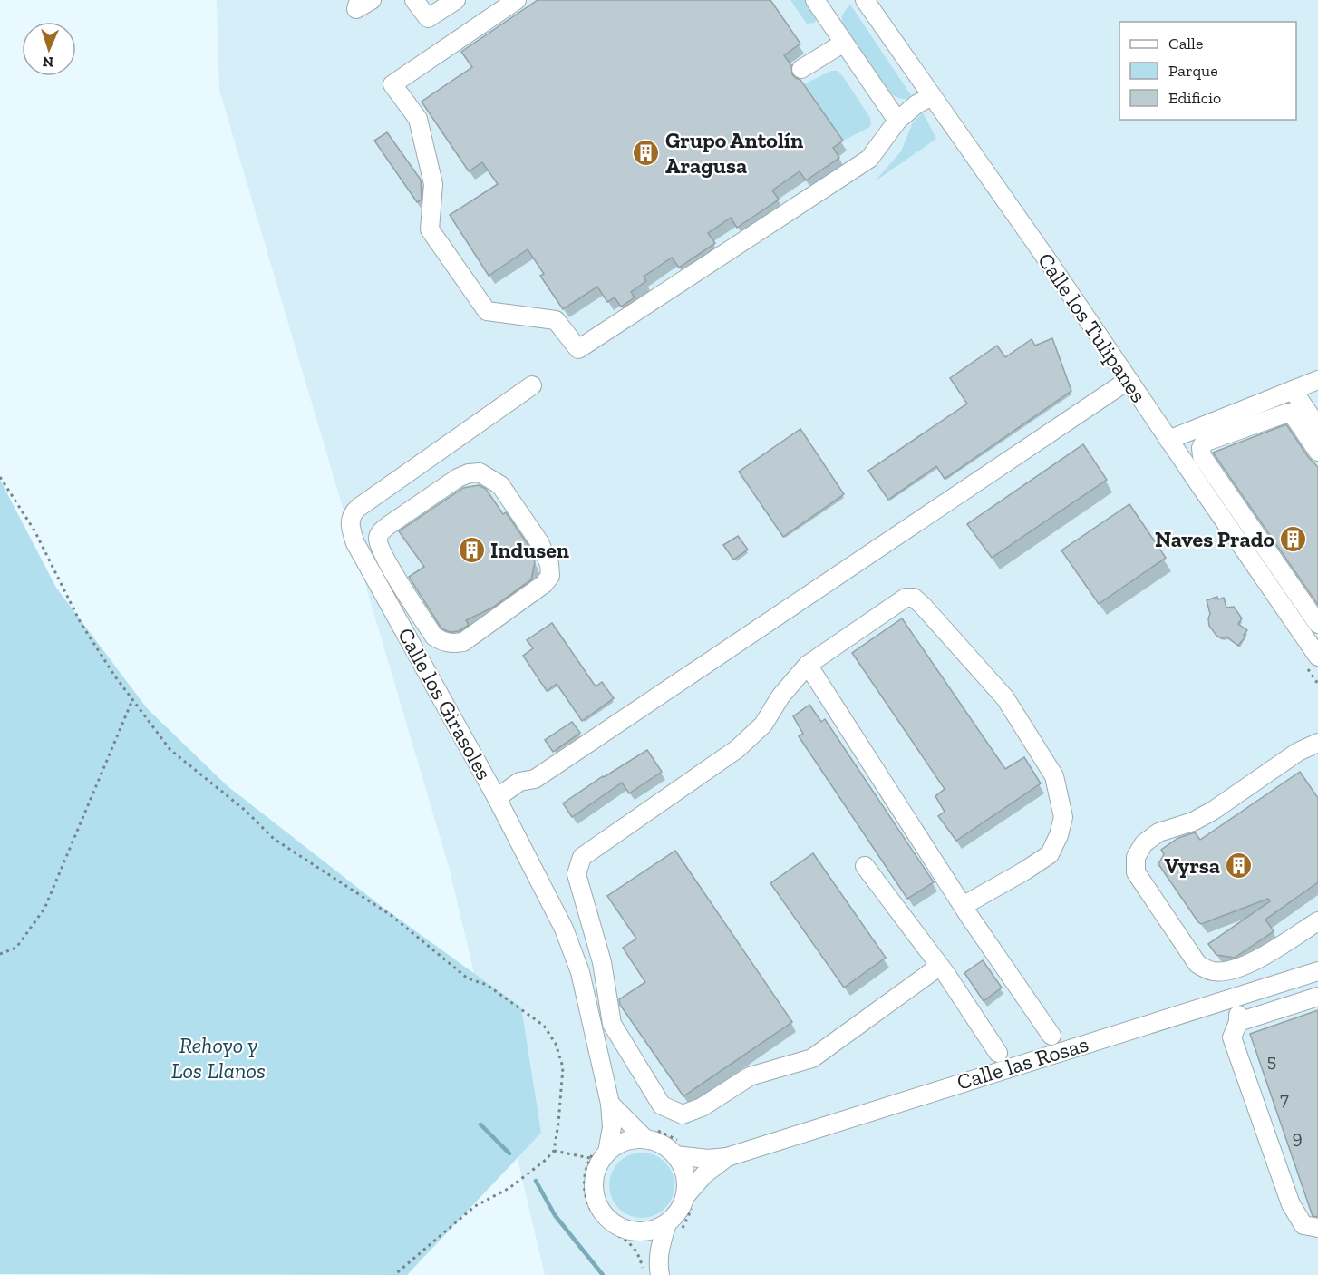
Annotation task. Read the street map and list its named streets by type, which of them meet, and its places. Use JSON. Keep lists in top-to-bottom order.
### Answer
{
  "streets": {
    "street": ["Calle los Tulipanes", "Calle los Girasoles", "Calle las Rosas"]
  },
  "crossings": [
    ["Calle los Girasoles", "Calle las Rosas"]
  ],
  "parks": ["Rehoyo y Los Llanos"],
  "places": {
    "building": [
      "Grupo Antolín Aragusa",
      "Naves Prado",
      "Indusen",
      "Vyrsa"
    ]
  },
  "house_numbers": ["5", "7", "9"],
  "legend": ["Calle", "Parque", "Edificio"],
  "north": "bottom"
}
